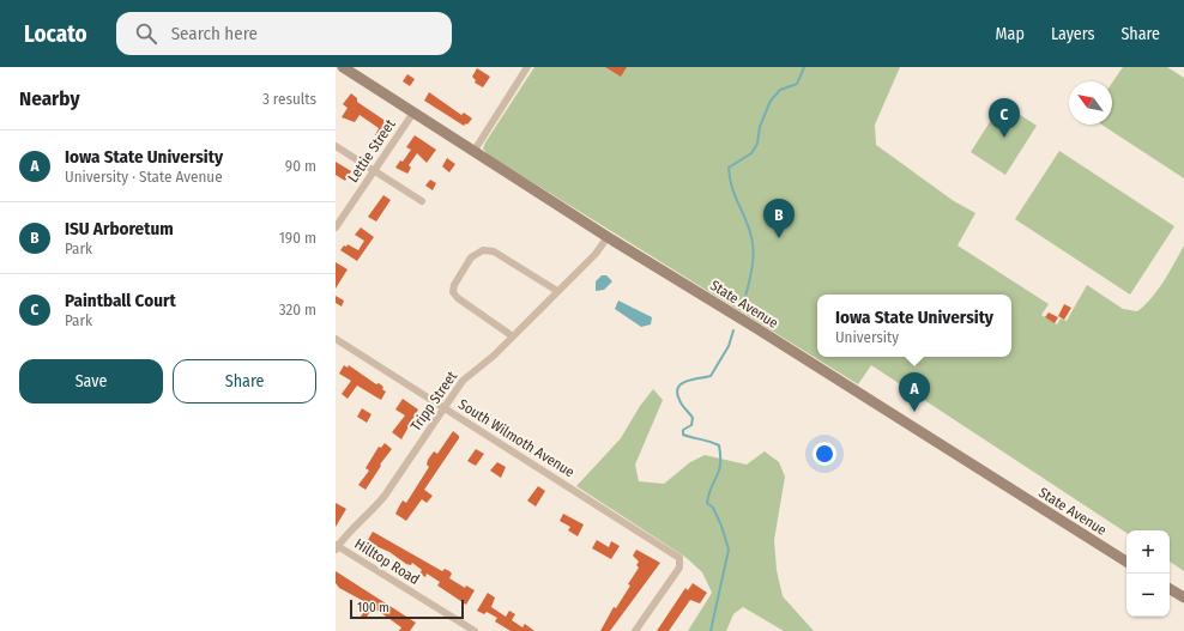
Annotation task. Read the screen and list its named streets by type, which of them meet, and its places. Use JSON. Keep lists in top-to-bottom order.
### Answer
{
  "streets": {
    "street": [
      "Lettie Street",
      "State Avenue",
      "Tripp Street",
      "South Wilmoth Avenue",
      "Hilltop Road"
    ]
  },
  "crossings": [
    ["Lettie Street", "State Avenue"],
    ["State Avenue", "Tripp Street"],
    ["Tripp Street", "South Wilmoth Avenue"],
    ["Tripp Street", "Hilltop Road"]
  ],
  "scale_bar": "100 m",
  "north": "top left",
  "page": {
    "header": "Locato",
    "search": "Search here",
    "nav": ["Map", "Layers", "Share"],
    "heading": ["Nearby", "3 results"],
    "pins": ["C", "B", "A"],
    "list": [
      {
        "mark": "A",
        "name": "Iowa State University",
        "note": "University · State Avenue",
        "value": "90 m"
      },
      {
        "mark": "B",
        "name": "ISU Arboretum",
        "note": "Park",
        "value": "190 m"
      },
      {
        "mark": "C",
        "name": "Paintball Court",
        "note": "Park",
        "value": "320 m"
      }
    ],
    "popup": ["Iowa State University", "University"],
    "buttons": ["Save", "Share"],
    "map_buttons": ["+", "−"],
    "scale": "100 m"
  }
}
